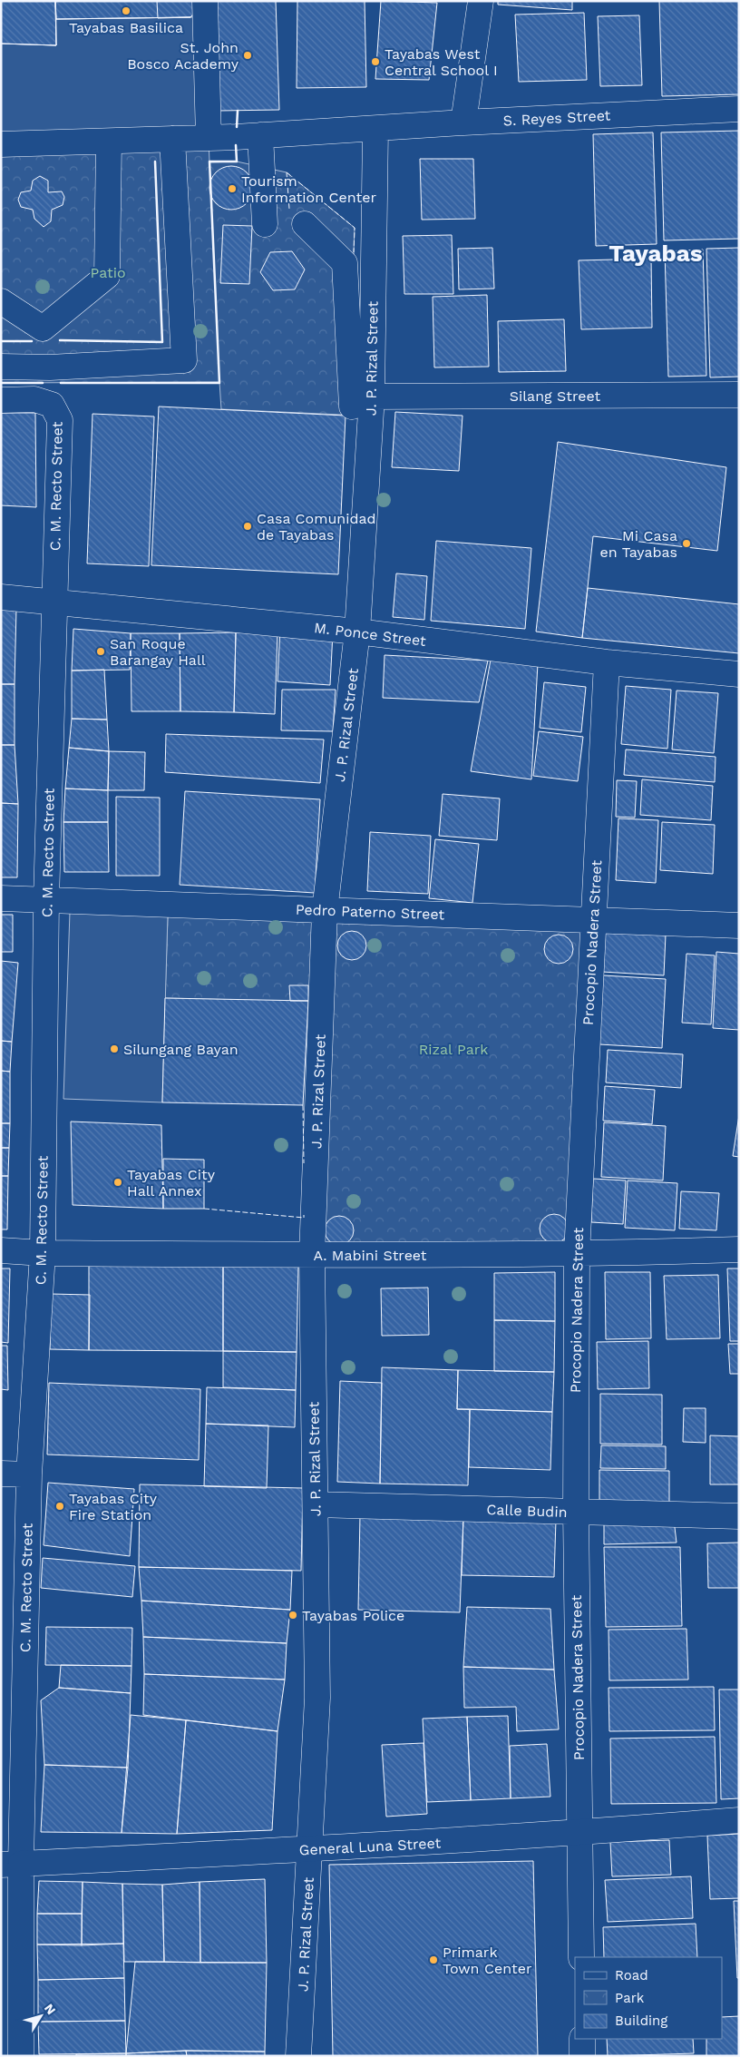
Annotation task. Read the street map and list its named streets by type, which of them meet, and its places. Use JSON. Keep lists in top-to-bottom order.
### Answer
{
  "streets": {
    "street": [
      "S. Reyes Street",
      "J. P. Rizal Street",
      "Silang Street",
      "C. M. Recto Street",
      "M. Ponce Street",
      "Pedro Paterno Street",
      "Procopio Nadera Street",
      "A. Mabini Street",
      "Calle Budin",
      "General Luna Street"
    ]
  },
  "crossings": [
    ["S. Reyes Street", "J. P. Rizal Street"],
    ["J. P. Rizal Street", "Silang Street"],
    ["J. P. Rizal Street", "M. Ponce Street"],
    ["J. P. Rizal Street", "Pedro Paterno Street"],
    ["J. P. Rizal Street", "A. Mabini Street"],
    ["J. P. Rizal Street", "Calle Budin"],
    ["J. P. Rizal Street", "General Luna Street"],
    ["C. M. Recto Street", "M. Ponce Street"],
    ["C. M. Recto Street", "Pedro Paterno Street"],
    ["C. M. Recto Street", "A. Mabini Street"],
    ["C. M. Recto Street", "General Luna Street"],
    ["M. Ponce Street", "Procopio Nadera Street"],
    ["Pedro Paterno Street", "Procopio Nadera Street"],
    ["Procopio Nadera Street", "A. Mabini Street"],
    ["Procopio Nadera Street", "Calle Budin"],
    ["Procopio Nadera Street", "General Luna Street"]
  ],
  "districts": ["Tayabas"],
  "parks": ["Patio", "Rizal Park"],
  "places": [
    "Tayabas Basilica",
    "St. John Bosco Academy",
    "Tayabas West Central School I",
    "Tourism Information Center",
    "Casa Comunidad de Tayabas",
    "Mi Casa en Tayabas",
    "San Roque Barangay Hall",
    "Silungang Bayan",
    "Tayabas City Hall Annex",
    "Tayabas City Fire Station",
    "Tayabas Police",
    "Primark Town Center"
  ],
  "legend": ["Road", "Park", "Building"],
  "north": "top right"
}
